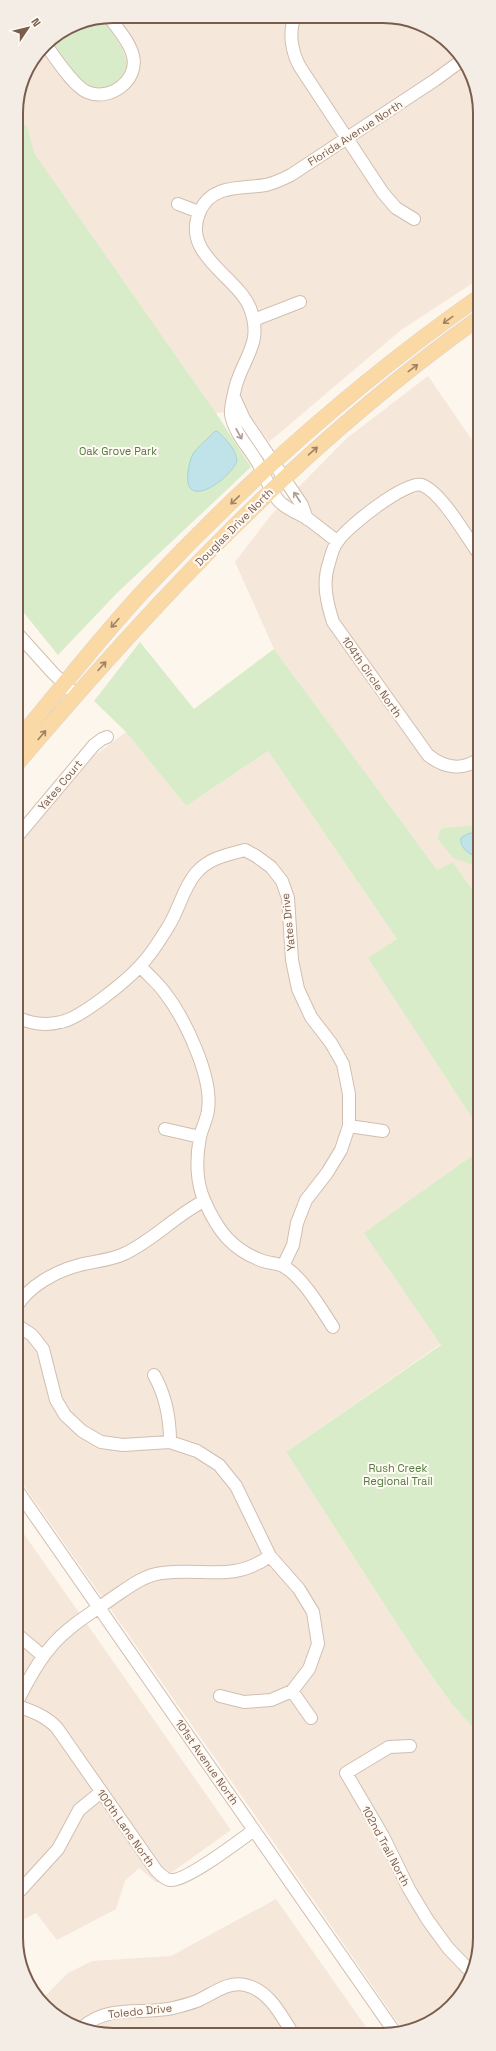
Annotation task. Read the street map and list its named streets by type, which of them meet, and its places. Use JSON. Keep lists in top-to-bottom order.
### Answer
{
  "streets": {
    "main road": ["Douglas Drive North"],
    "street": [
      "Florida Avenue North",
      "104th Circle North",
      "Yates Court",
      "Yates Drive",
      "101st Avenue North",
      "100th Lane North",
      "102nd Trail North",
      "Toledo Drive"
    ]
  },
  "crossings": [
    ["101st Avenue North", "100th Lane North"]
  ],
  "parks": ["Oak Grove Park", "Rush Creek Regional Trail"],
  "north": "top right"
}
